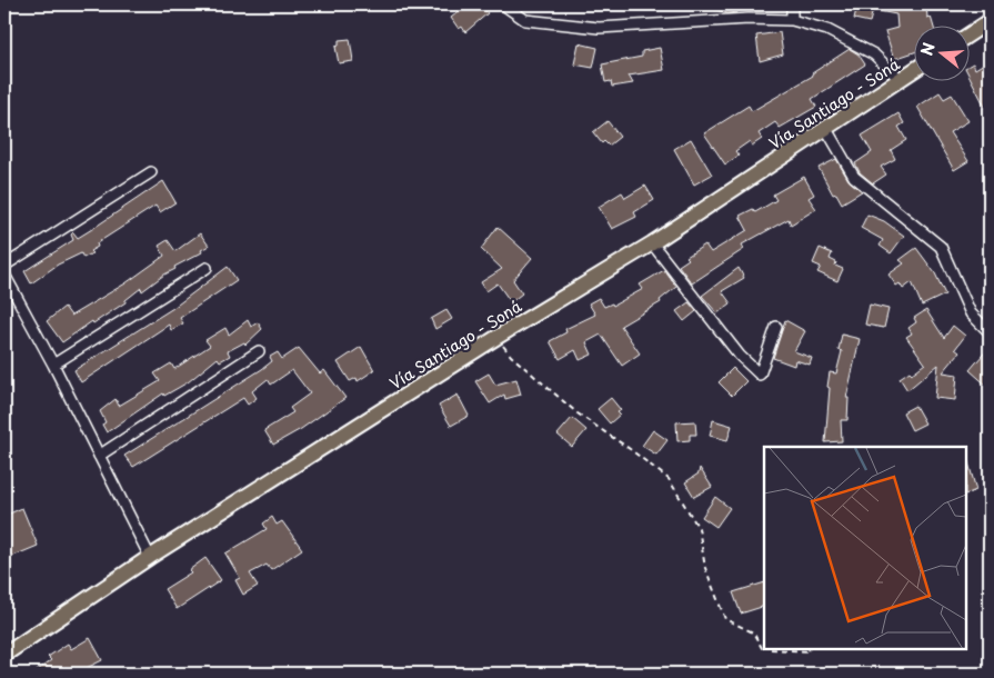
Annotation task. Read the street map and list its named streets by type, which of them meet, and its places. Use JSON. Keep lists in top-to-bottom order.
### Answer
{
  "streets": {
    "main road": ["Vía Santiago - Soná"]
  },
  "north": "left"
}
